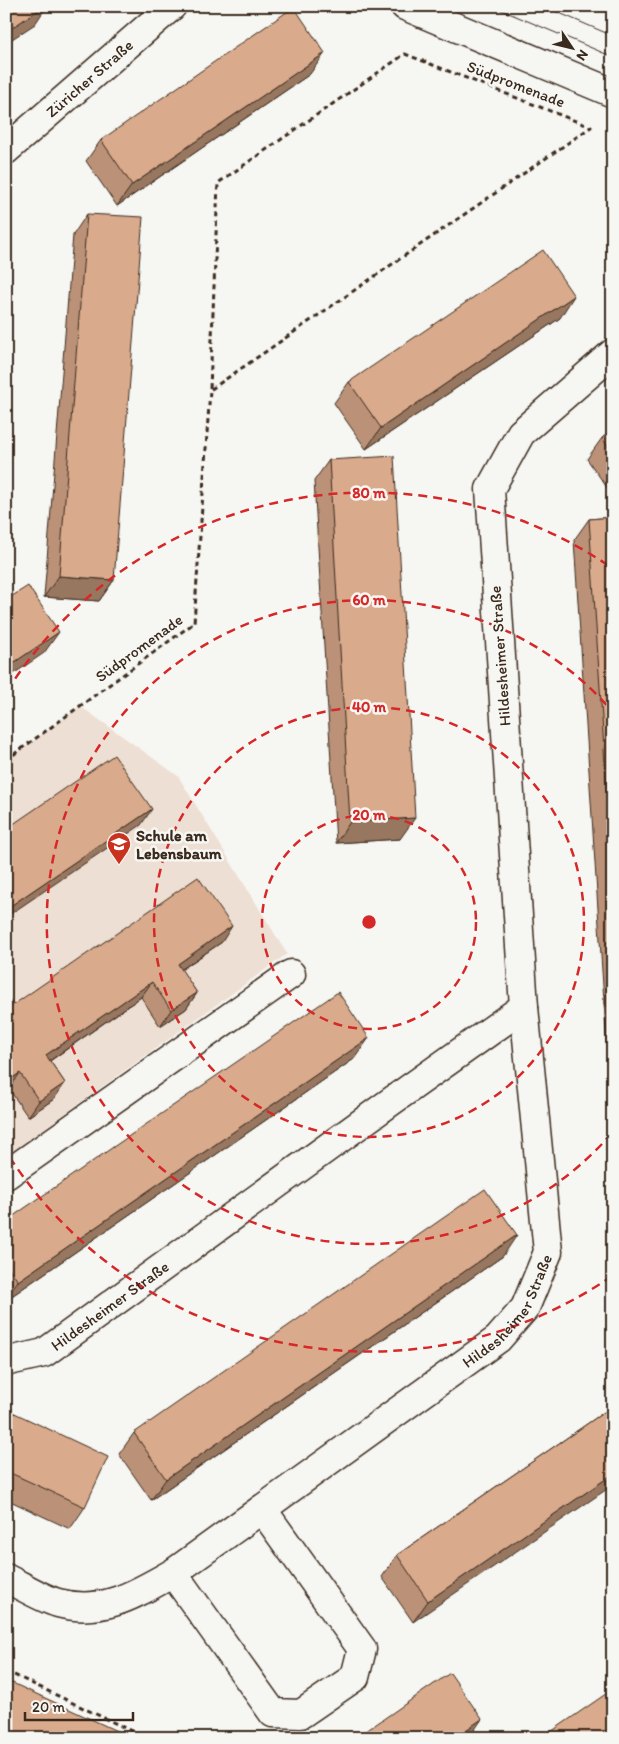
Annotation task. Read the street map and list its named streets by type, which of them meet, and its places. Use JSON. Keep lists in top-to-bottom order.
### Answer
{
  "streets": {
    "street": ["Züricher Straße", "Hildesheimer Straße"],
    "path": ["Südpromenade"]
  },
  "places": {
    "school or university": ["Schule am Lebensbaum"]
  },
  "scale_bar": "20 m",
  "north": "bottom right",
  "rings": [
    "80 m",
    "60 m",
    "40 m",
    "20 m"
  ]
}
